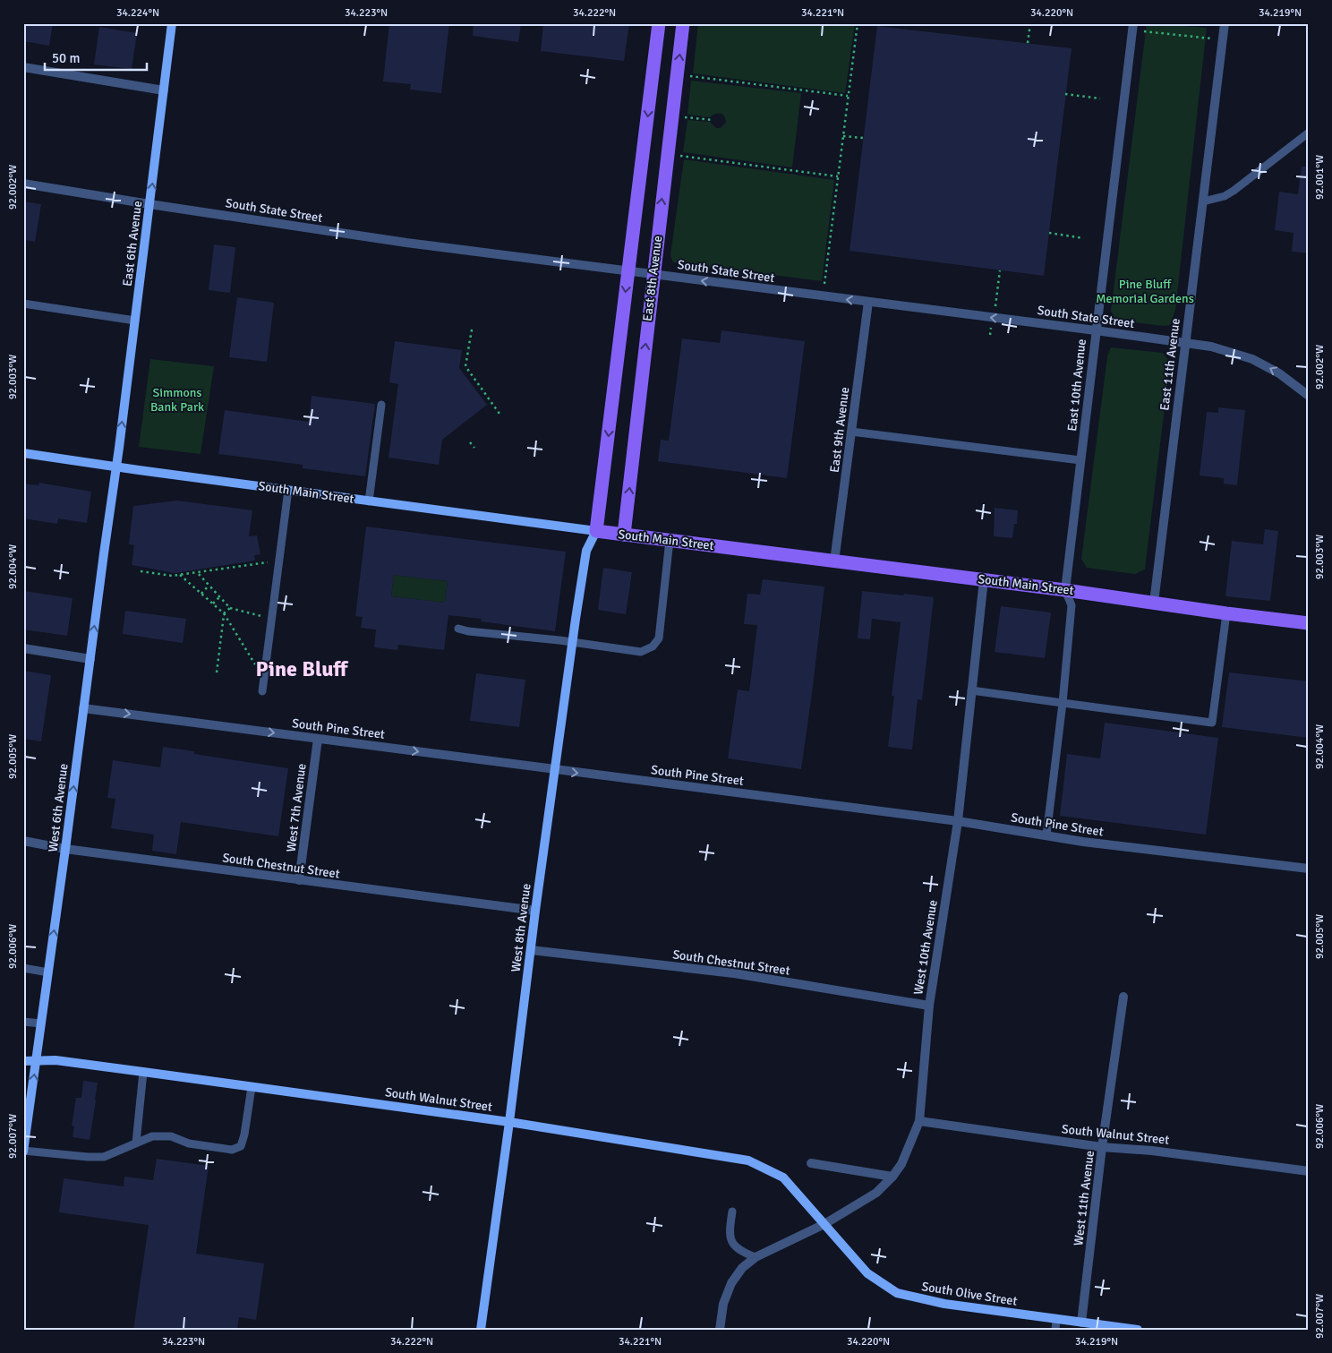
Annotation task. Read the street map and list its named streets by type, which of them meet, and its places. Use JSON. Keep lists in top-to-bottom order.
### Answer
{
  "streets": {
    "main road": ["East 8th Avenue", "South Main Street"],
    "street": [
      "South State Street",
      "East 6th Avenue",
      "East 11th Avenue",
      "East 10th Avenue",
      "East 9th Avenue",
      "South Pine Street",
      "West 6th Avenue",
      "West 7th Avenue",
      "South Chestnut Street",
      "West 8th Avenue",
      "West 10th Avenue",
      "South Walnut Street",
      "West 11th Avenue",
      "South Olive Street"
    ]
  },
  "crossings": [
    ["South State Street", "East 6th Avenue"],
    ["South State Street", "East 8th Avenue"],
    ["South State Street", "East 11th Avenue"],
    ["South State Street", "East 10th Avenue"],
    ["South State Street", "East 9th Avenue"],
    ["East 6th Avenue", "South Main Street"],
    ["East 6th Avenue", "West 6th Avenue"],
    ["East 8th Avenue", "South Main Street"],
    ["East 8th Avenue", "West 8th Avenue"],
    ["East 11th Avenue", "South Main Street"],
    ["East 10th Avenue", "South Main Street"],
    ["East 9th Avenue", "South Main Street"],
    ["South Main Street", "West 6th Avenue"],
    ["South Main Street", "West 8th Avenue"],
    ["South Main Street", "West 10th Avenue"],
    ["South Pine Street", "West 6th Avenue"],
    ["South Pine Street", "West 7th Avenue"],
    ["South Pine Street", "West 8th Avenue"],
    ["South Pine Street", "West 10th Avenue"],
    ["West 6th Avenue", "South Chestnut Street"],
    ["West 6th Avenue", "South Walnut Street"],
    ["West 7th Avenue", "South Chestnut Street"],
    ["South Chestnut Street", "West 8th Avenue"],
    ["South Chestnut Street", "West 10th Avenue"],
    ["West 8th Avenue", "South Walnut Street"],
    ["West 10th Avenue", "South Walnut Street"],
    ["West 10th Avenue", "South Olive Street"],
    ["South Walnut Street", "West 11th Avenue"],
    ["South Walnut Street", "South Olive Street"],
    ["West 11th Avenue", "South Olive Street"]
  ],
  "one_way": [
    "South State Street",
    "East 6th Avenue",
    "South Pine Street",
    "West 6th Avenue"
  ],
  "districts": ["Pine Bluff"],
  "parks": ["Pine Bluff Memorial Gardens", "Simmons Bank Park"],
  "scale_bar": "50 m",
  "coordinates": [
    "34.224°N",
    "34.223°N",
    "34.222°N",
    "34.221°N",
    "34.220°N",
    "34.219°N",
    "92.001°W",
    "92.002°W",
    "92.003°W",
    "92.004°W",
    "92.005°W",
    "92.006°W",
    "92.007°W"
  ]
}
